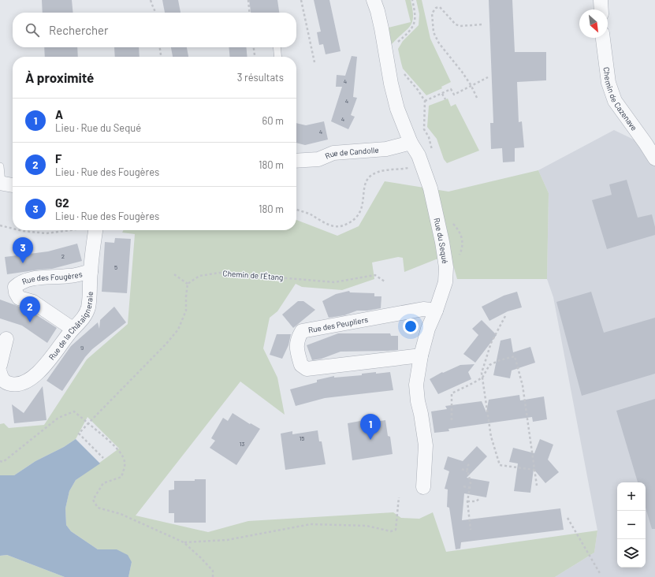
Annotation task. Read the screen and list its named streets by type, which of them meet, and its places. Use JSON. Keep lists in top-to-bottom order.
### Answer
{
  "streets": {
    "street": [
      "Chemin de Cazenave",
      "Rue de Candolle",
      "Rue du Sequé",
      "Rue des Fougères",
      "Rue de la Châtaigneraie",
      "Rue des Peupliers"
    ],
    "path": ["Chemin de l’Étang"]
  },
  "crossings": [
    ["Rue de Candolle", "Rue du Sequé"],
    ["Rue du Sequé", "Rue des Peupliers"],
    ["Rue des Fougères", "Rue de la Châtaigneraie"]
  ],
  "house_numbers": [
    "4",
    "4",
    "4",
    "4",
    "2",
    "5",
    "9",
    "15",
    "13"
  ],
  "north": "bottom right",
  "page": {
    "search": "Rechercher",
    "heading": ["À proximité", "3 résultats"],
    "list": [
      {
        "mark": "1",
        "name": "A",
        "note": "Lieu · Rue du Sequé",
        "value": "60 m"
      },
      {
        "mark": "2",
        "name": "F",
        "note": "Lieu · Rue des Fougères",
        "value": "180 m"
      },
      {
        "mark": "3",
        "name": "G2",
        "note": "Lieu · Rue des Fougères",
        "value": "180 m"
      }
    ],
    "pins": ["3", "2", "1"],
    "map_buttons": ["+", "−"]
  }
}
